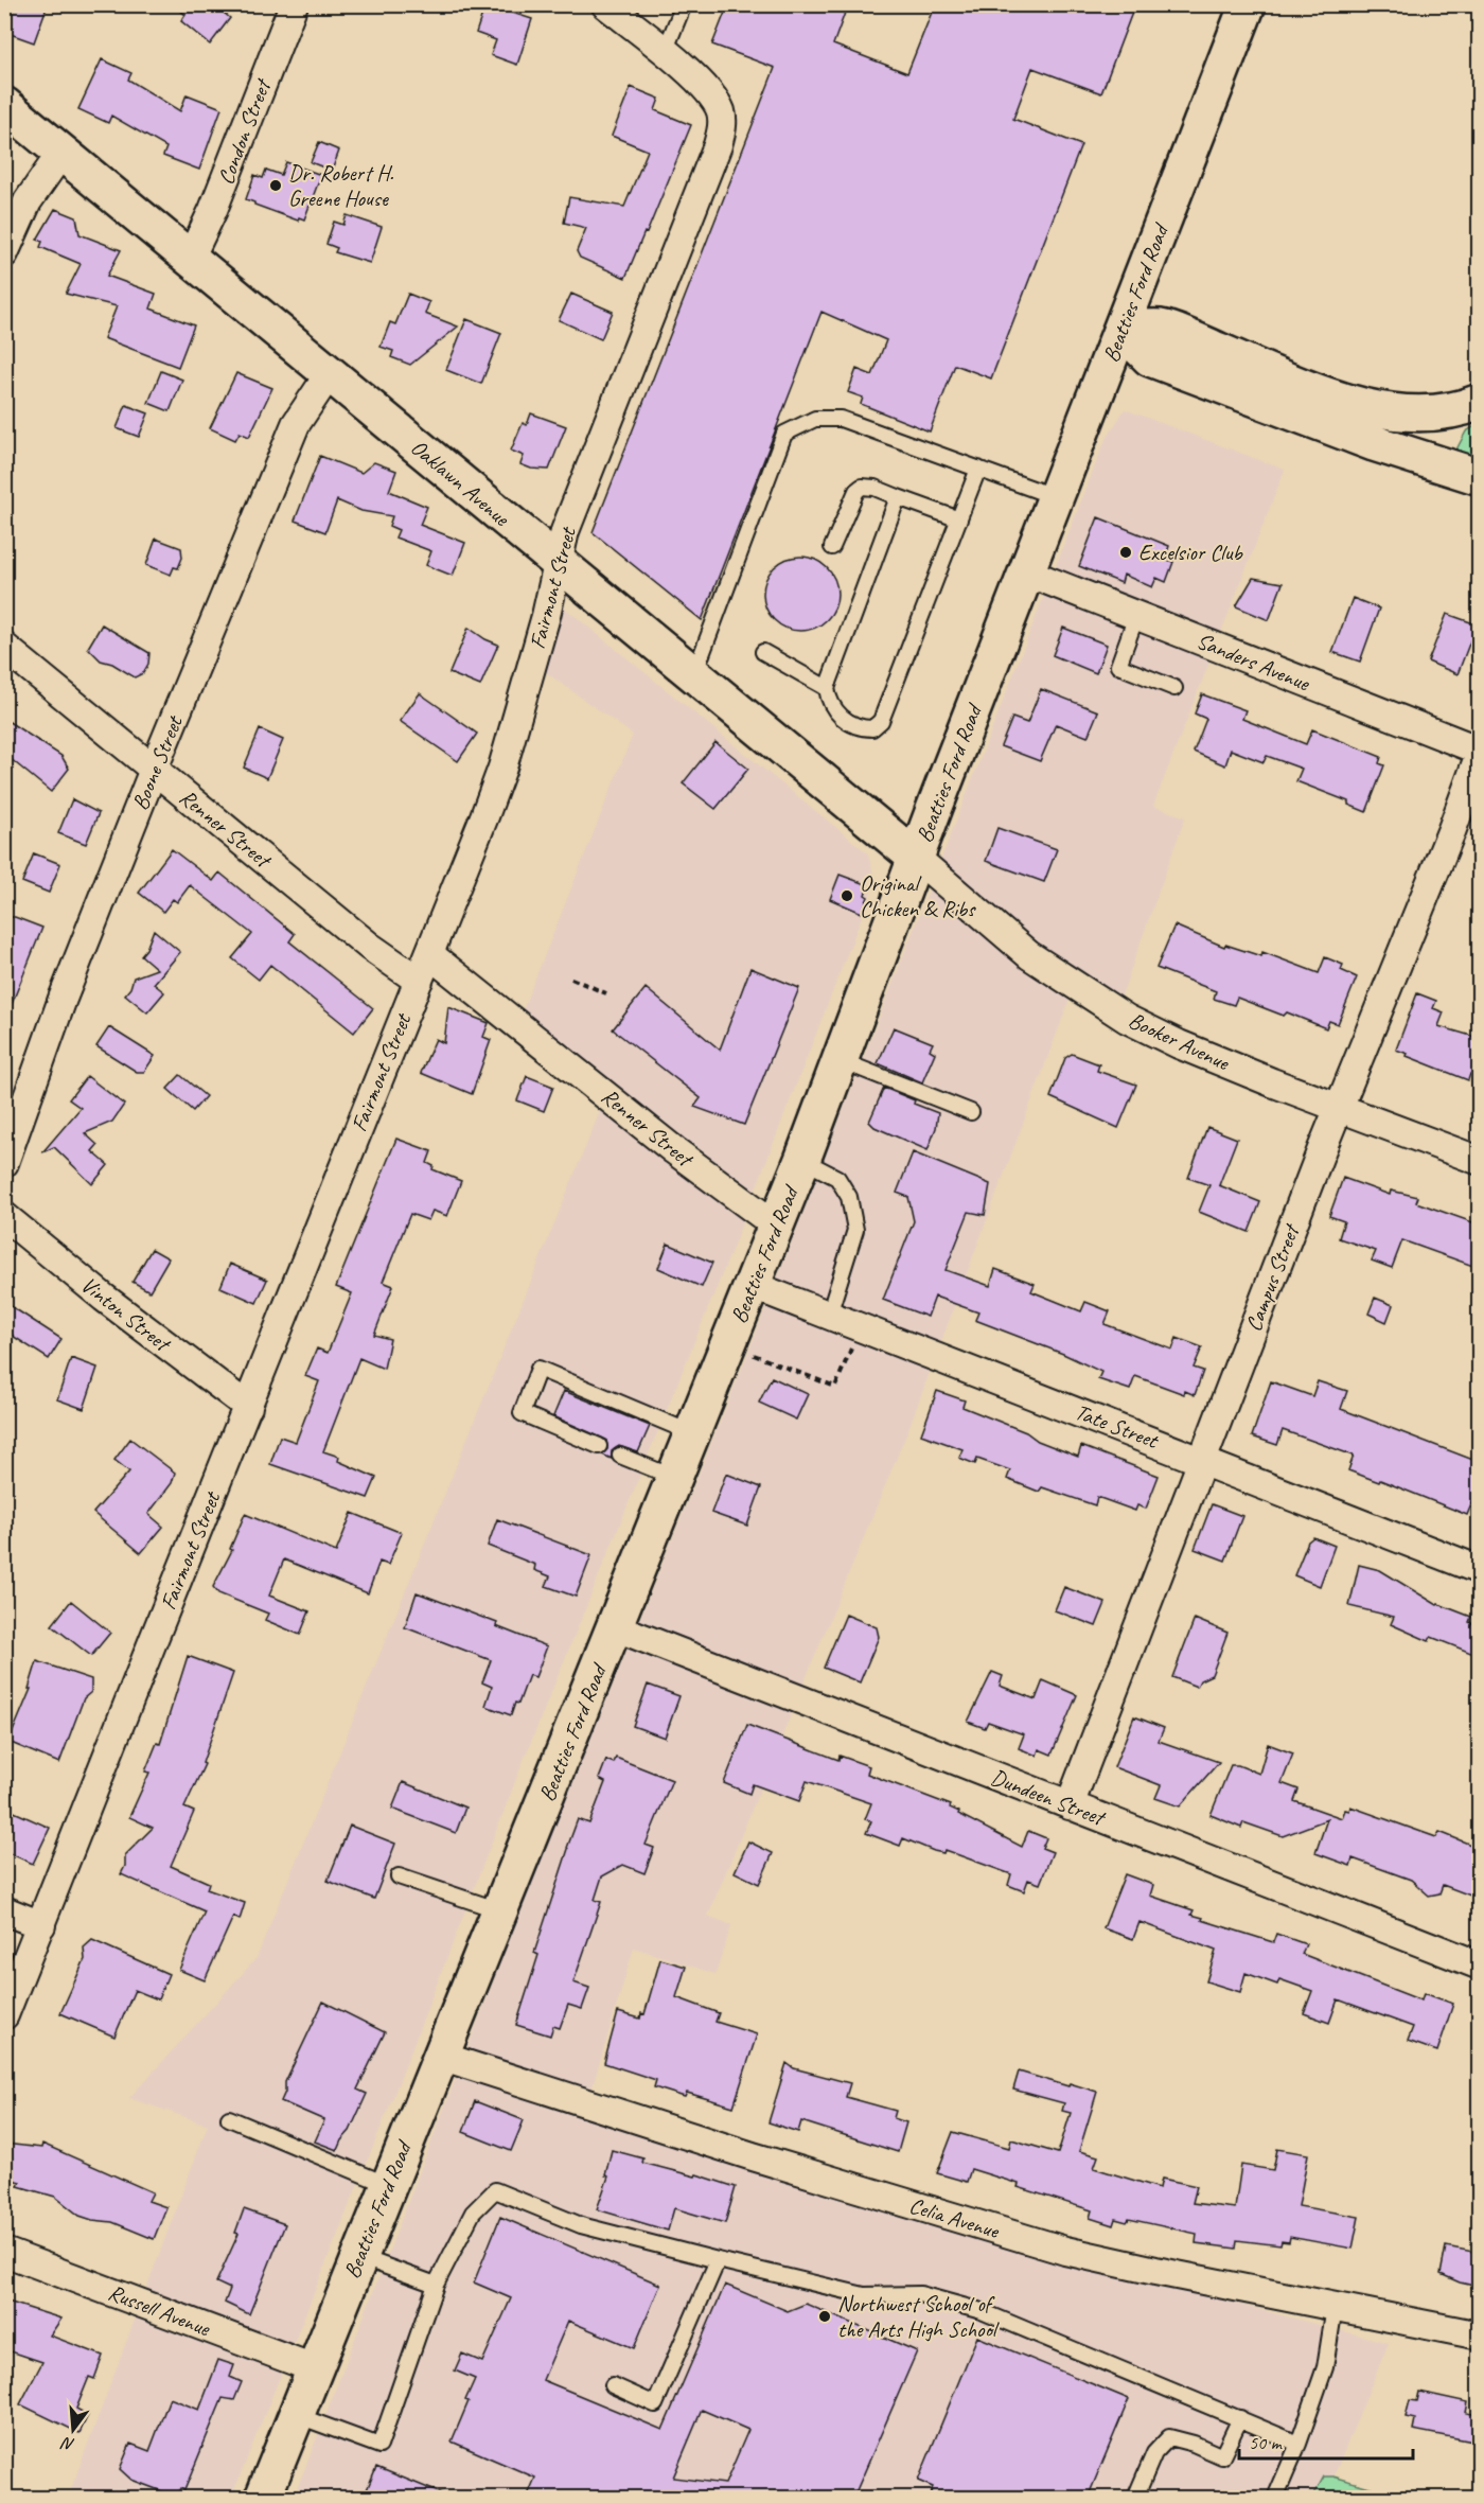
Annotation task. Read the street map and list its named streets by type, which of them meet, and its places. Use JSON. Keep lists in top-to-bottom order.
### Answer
{
  "streets": {
    "main road": ["Beatties Ford Road", "Oaklawn Avenue"],
    "street": [
      "Condon Street",
      "Fairmont Street",
      "Sanders Avenue",
      "Boone Street",
      "Renner Street",
      "Booker Avenue",
      "Campus Street",
      "Vinton Street",
      "Tate Street",
      "Dundeen Street",
      "Celia Avenue",
      "Russell Avenue"
    ]
  },
  "crossings": [
    ["Condon Street", "Oaklawn Avenue"],
    ["Beatties Ford Road", "Oaklawn Avenue"],
    ["Beatties Ford Road", "Sanders Avenue"],
    ["Beatties Ford Road", "Renner Street"],
    ["Beatties Ford Road", "Booker Avenue"],
    ["Beatties Ford Road", "Tate Street"],
    ["Beatties Ford Road", "Dundeen Street"],
    ["Beatties Ford Road", "Celia Avenue"],
    ["Beatties Ford Road", "Russell Avenue"],
    ["Oaklawn Avenue", "Fairmont Street"],
    ["Oaklawn Avenue", "Boone Street"],
    ["Oaklawn Avenue", "Booker Avenue"],
    ["Fairmont Street", "Renner Street"],
    ["Fairmont Street", "Vinton Street"],
    ["Sanders Avenue", "Campus Street"],
    ["Boone Street", "Renner Street"],
    ["Booker Avenue", "Campus Street"],
    ["Campus Street", "Tate Street"],
    ["Campus Street", "Dundeen Street"]
  ],
  "places": [
    "Dr. Robert H. Greene House",
    "Excelsior Club",
    "Original Chicken & Ribs",
    "Northwest School of the Arts High School"
  ],
  "scale_bar": "50 m",
  "north": "bottom"
}
